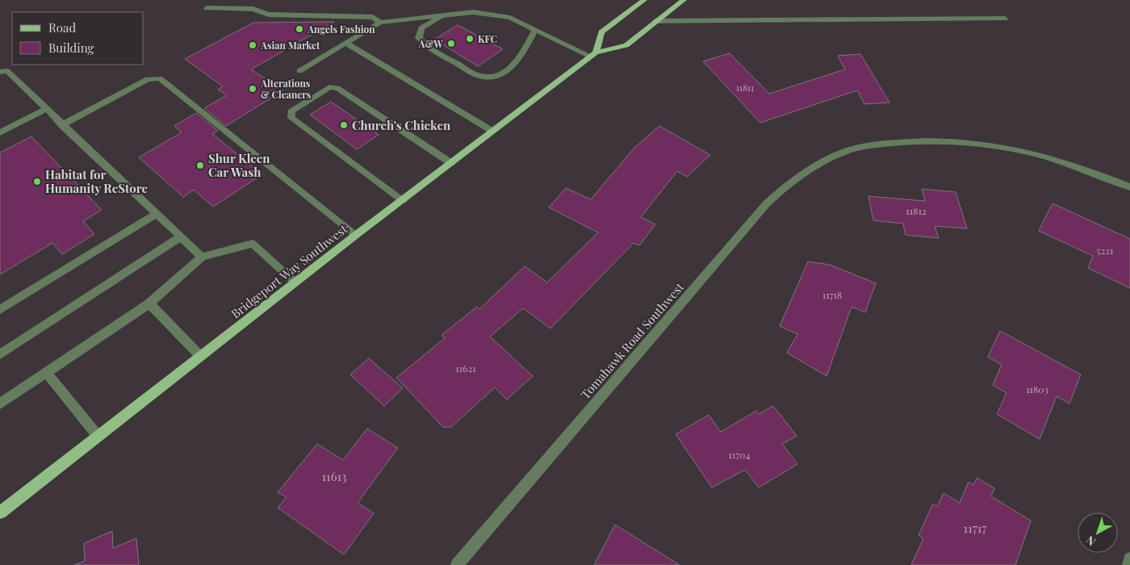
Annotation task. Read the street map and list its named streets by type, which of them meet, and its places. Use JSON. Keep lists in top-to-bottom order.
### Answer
{
  "streets": {
    "main road": ["Bridgeport Way Southwest"],
    "street": ["Tomahawk Road Southwest"]
  },
  "places": [
    "Angels Fashion",
    "KFC",
    "A&W",
    "Asian Market",
    "Alterations & Cleaners",
    "Church's Chicken",
    "Shur Kleen Car Wash",
    "Habitat for Humanity ReStore"
  ],
  "house_numbers": [
    "11811",
    "11812",
    "5221",
    "11718",
    "11621",
    "11803",
    "11704",
    "11613",
    "11717"
  ],
  "legend": ["Road", "Building"],
  "north": "bottom left"
}
